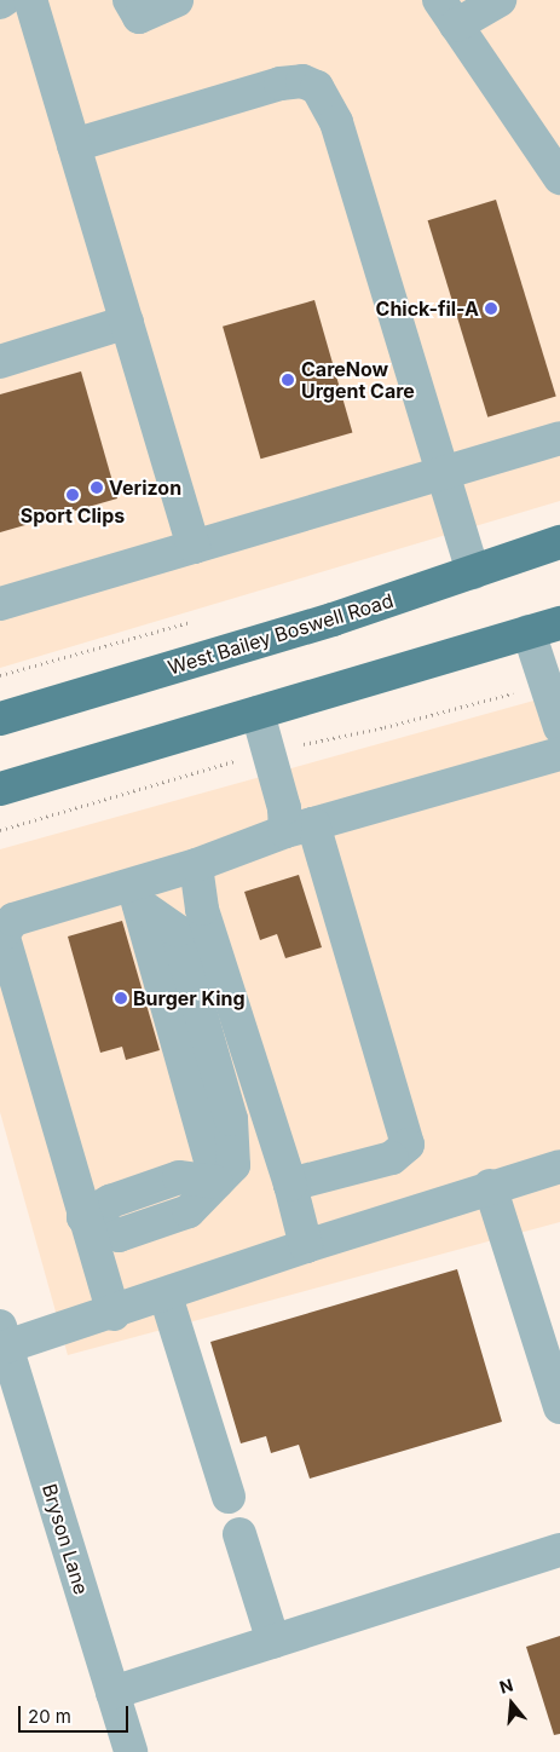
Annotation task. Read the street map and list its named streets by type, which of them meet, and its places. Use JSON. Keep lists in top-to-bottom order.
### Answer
{
  "streets": {
    "main road": ["West Bailey Boswell Road"],
    "street": ["Bryson Lane"]
  },
  "places": [
    "Chick-fil-A",
    "CareNow Urgent Care",
    "Verizon",
    "Sport Clips",
    "Burger King"
  ],
  "scale_bar": "20 m",
  "north": "top"
}
